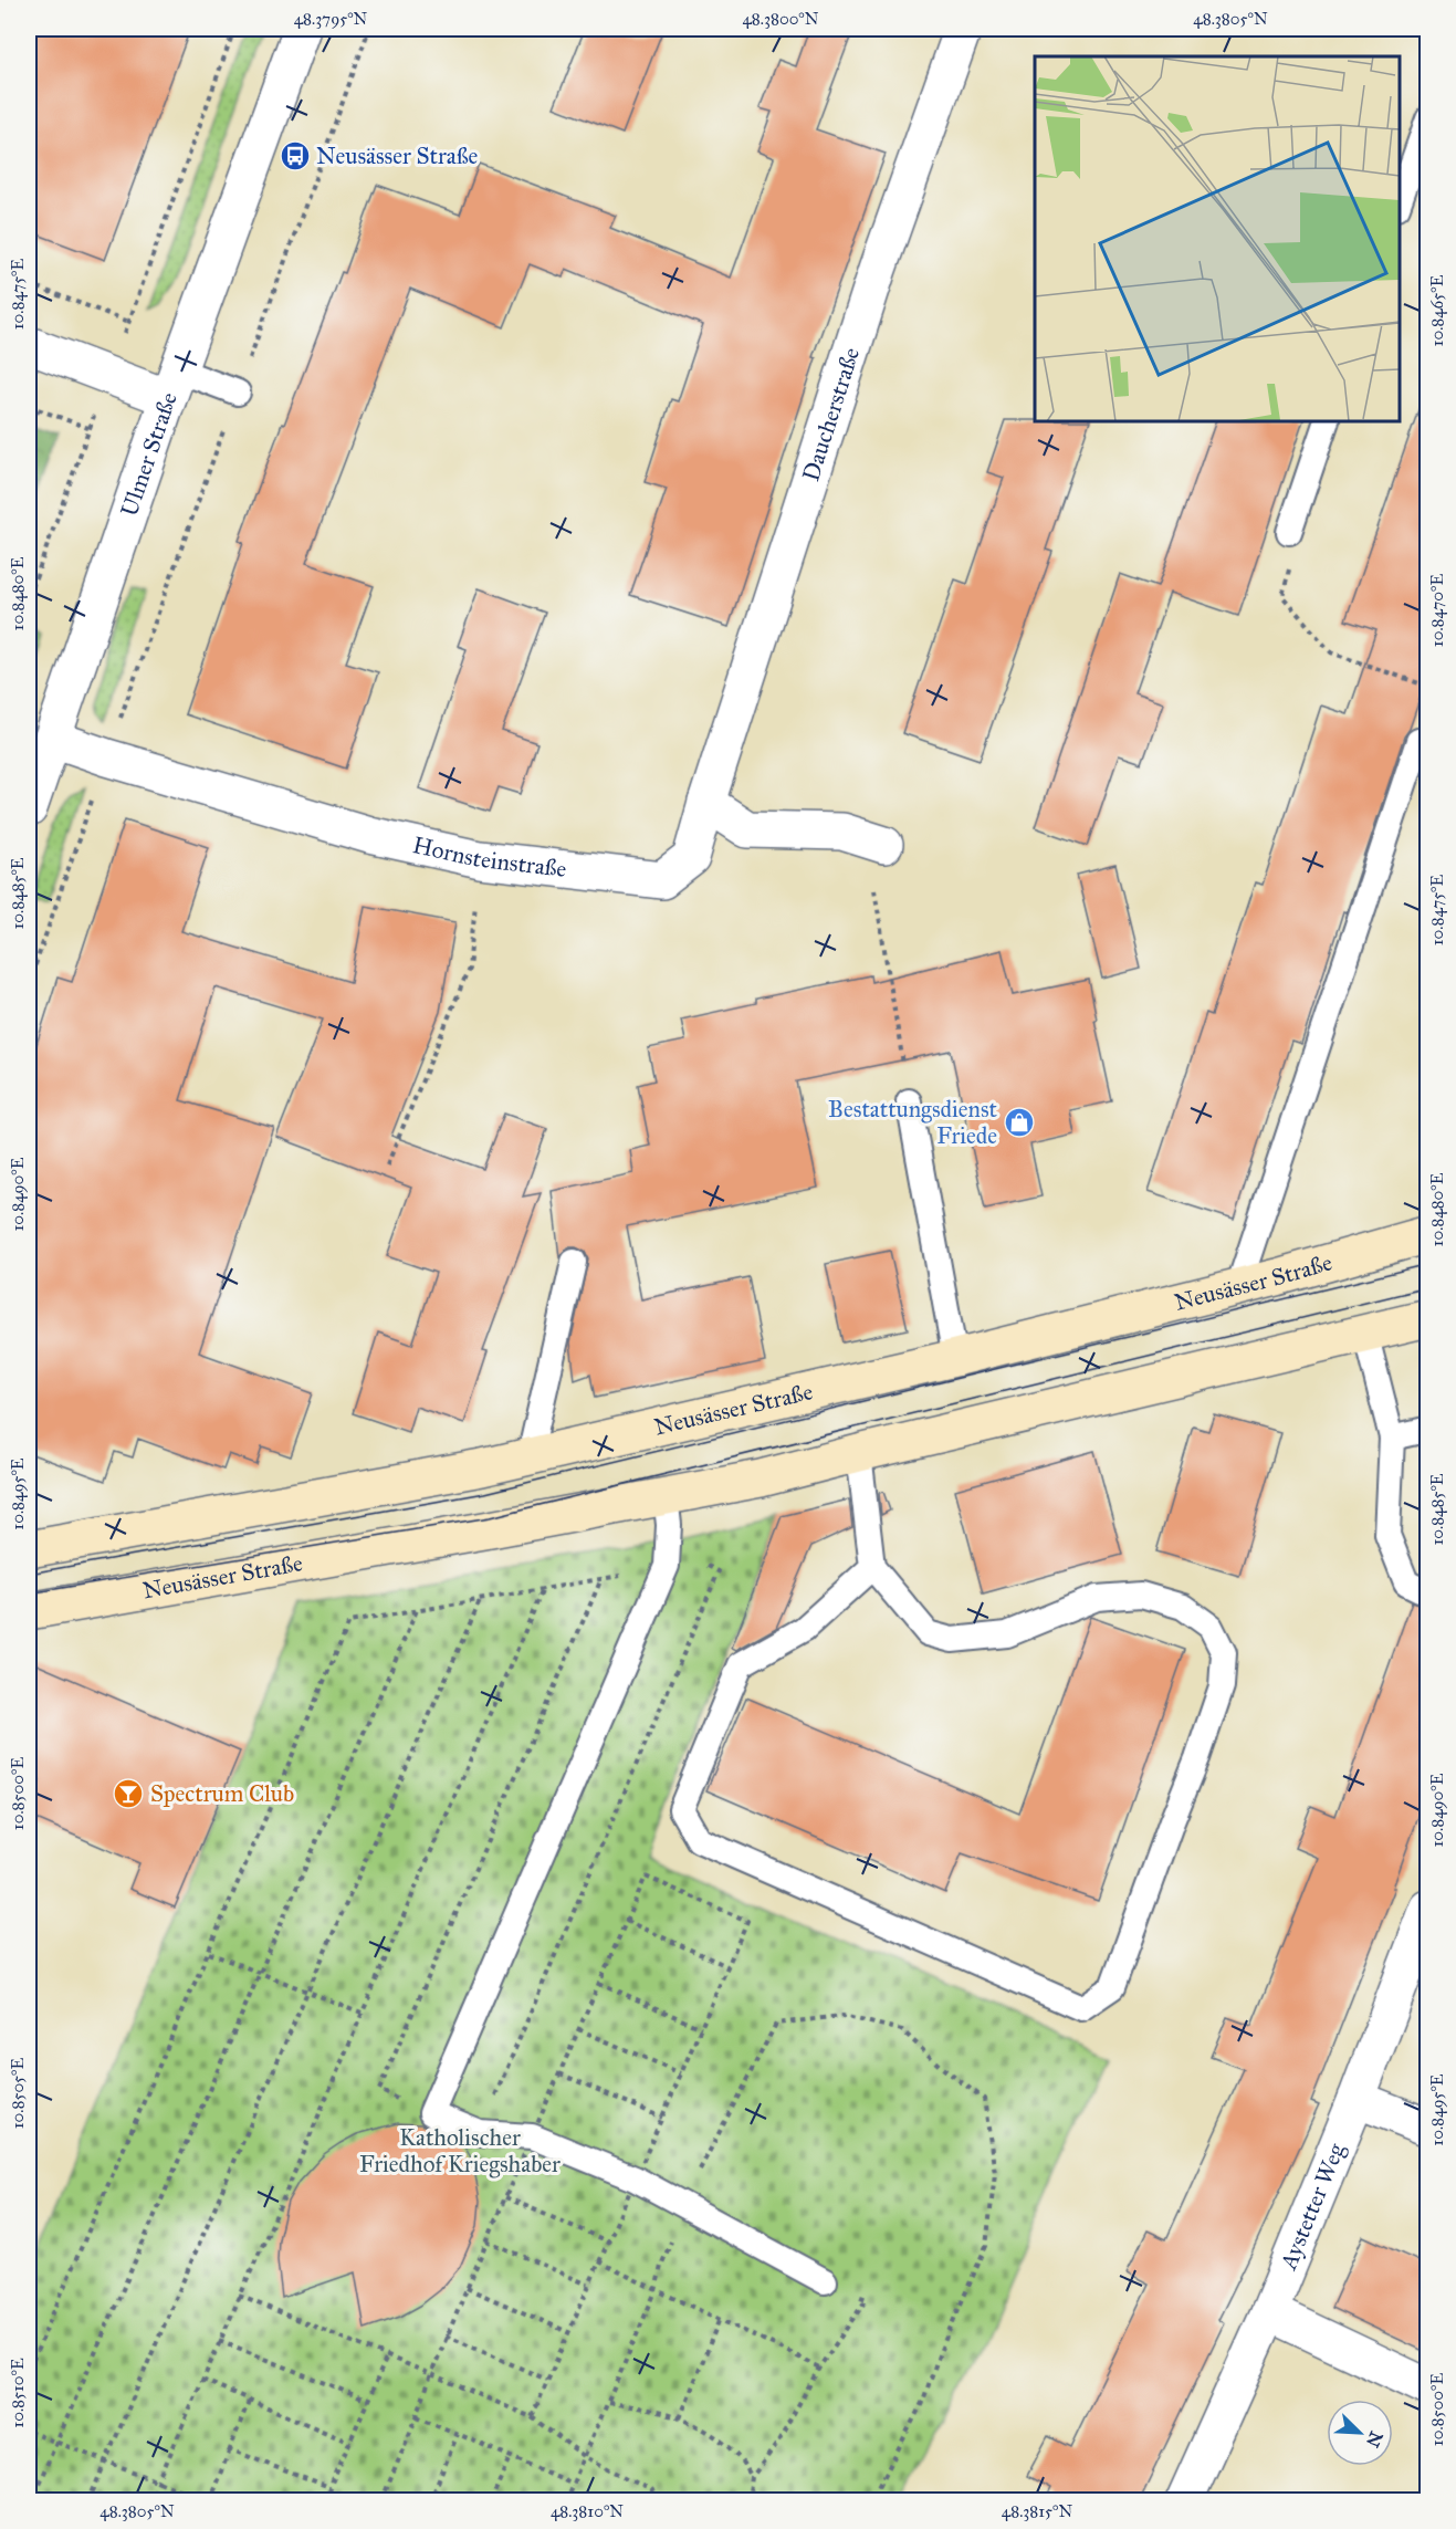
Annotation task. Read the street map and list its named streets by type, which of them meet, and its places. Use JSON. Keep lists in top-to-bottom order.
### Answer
{
  "streets": {
    "main road": ["Neusässer Straße"],
    "street": [
      "Daucherstraße",
      "Ulmer Straße",
      "Hornsteinstraße",
      "Aystetter Weg"
    ]
  },
  "crossings": [
    ["Daucherstraße", "Hornsteinstraße"],
    ["Ulmer Straße", "Hornsteinstraße"]
  ],
  "parks": ["Katholischer Friedhof Kriegshaber"],
  "places": {
    "bus stop": ["Neusässer Straße"],
    "shop": ["Bestattungsdienst Friede"],
    "bar": ["Spectrum Club"]
  },
  "north": "bottom right",
  "coordinates": [
    "48.3795°N",
    "48.3800°N",
    "48.3805°N",
    "10.8475°E",
    "10.8465°E",
    "10.8480°E",
    "10.8470°E",
    "10.8485°E",
    "10.8490°E",
    "10.8495°E",
    "10.8500°E",
    "10.8505°E",
    "10.8510°E",
    "48.3810°N",
    "48.3815°N"
  ]
}
